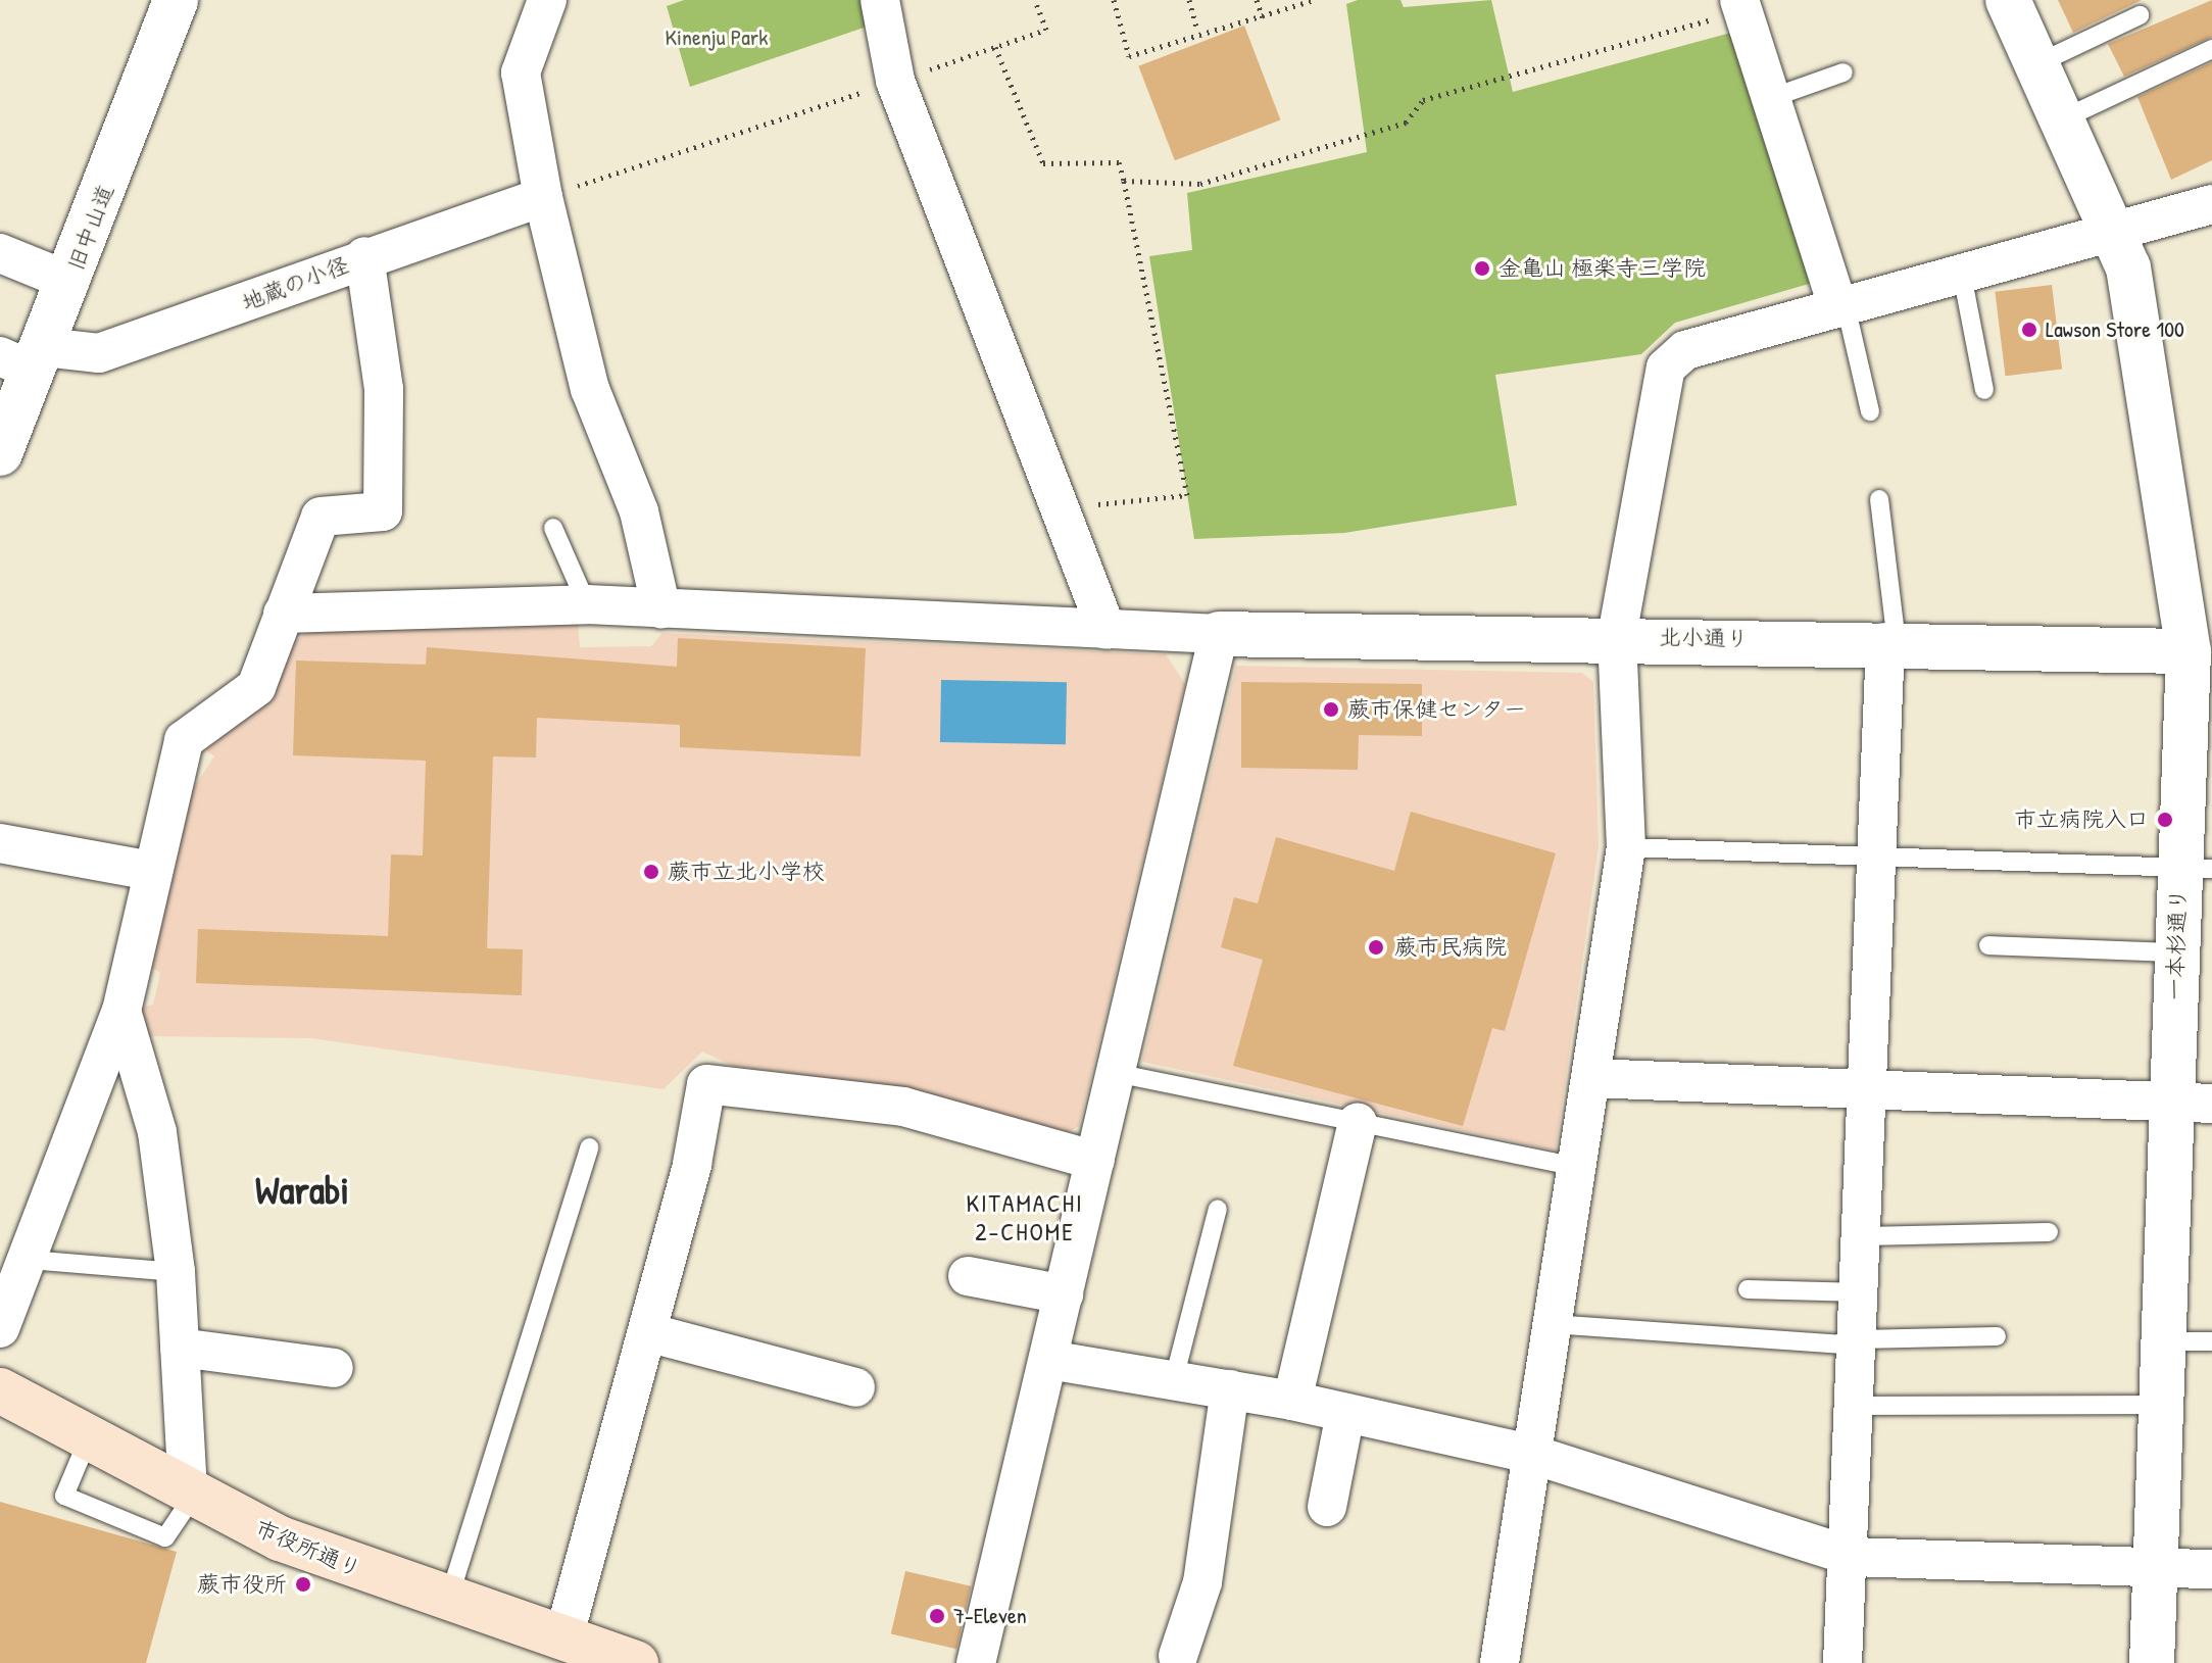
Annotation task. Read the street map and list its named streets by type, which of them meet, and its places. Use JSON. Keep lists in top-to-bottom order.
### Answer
{
  "streets": {
    "main road": ["市役所通り"],
    "street": [
      "旧中山道",
      "地蔵の小径",
      "北小通り",
      "一本杉通り"
    ]
  },
  "crossings": [
    ["旧中山道", "地蔵の小径"],
    ["北小通り", "一本杉通り"]
  ],
  "districts": ["Warabi", "KITAMACHI 2-CHOME"],
  "parks": ["Kinenju Park"],
  "places": [
    "金亀山 極楽寺三学院",
    "Lawson Store 100",
    "蕨市保健センター",
    "市立病院入口",
    "蕨市立北小学校",
    "蕨市民病院",
    "蕨市役所",
    "7-Eleven"
  ]
}
